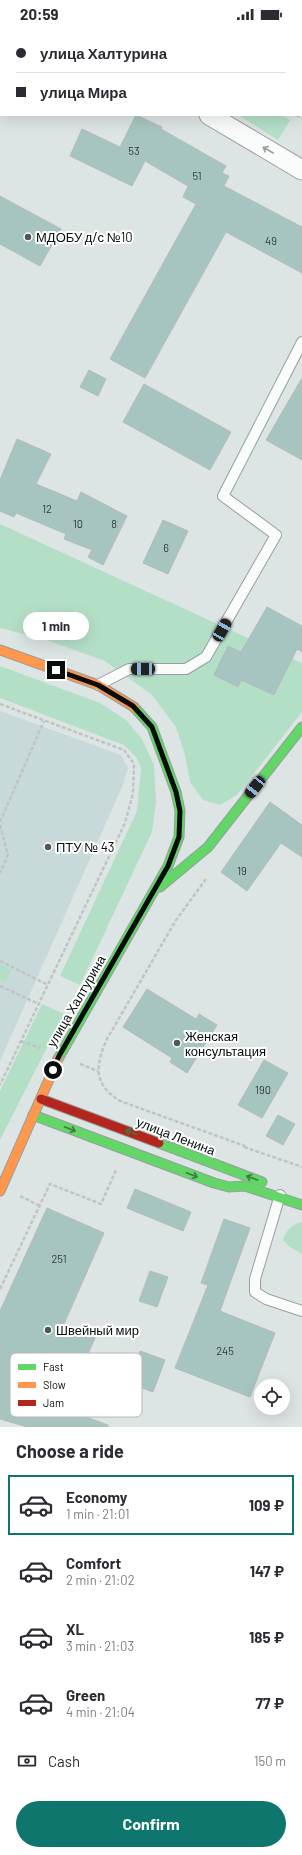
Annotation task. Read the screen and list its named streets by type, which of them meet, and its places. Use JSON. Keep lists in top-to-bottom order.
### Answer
{
  "streets": {
    "street": ["улица Халтурина", "улица Ленина"]
  },
  "crossings": [
    ["улица Халтурина", "улица Ленина"]
  ],
  "places": [
    "МДОБУ д/с №10",
    "ПТУ № 43",
    "Женская консультация",
    "Швейный мир"
  ],
  "house_numbers": [
    "53",
    "51",
    "49",
    "12",
    "10",
    "8",
    "6",
    "19",
    "190",
    "251",
    "245"
  ],
  "legend": ["Fast", "Slow", "Jam"],
  "page": {
    "status": "20:59",
    "banner": ["улица Халтурина", "улица Мира"],
    "bubble": "1 min",
    "heading": "Choose a ride",
    "list": [
      {
        "name": "Economy",
        "note": "1 min · 21:01",
        "value": "109 ₽"
      },
      {
        "name": "Comfort",
        "note": "2 min · 21:02",
        "value": "147 ₽"
      },
      {
        "name": "XL",
        "note": "3 min · 21:03",
        "value": "185 ₽"
      },
      {
        "name": "Green",
        "note": "4 min · 21:04",
        "value": "77 ₽"
      }
    ],
    "pay": ["Cash", "150 m"],
    "buttons": "Confirm"
  }
}
